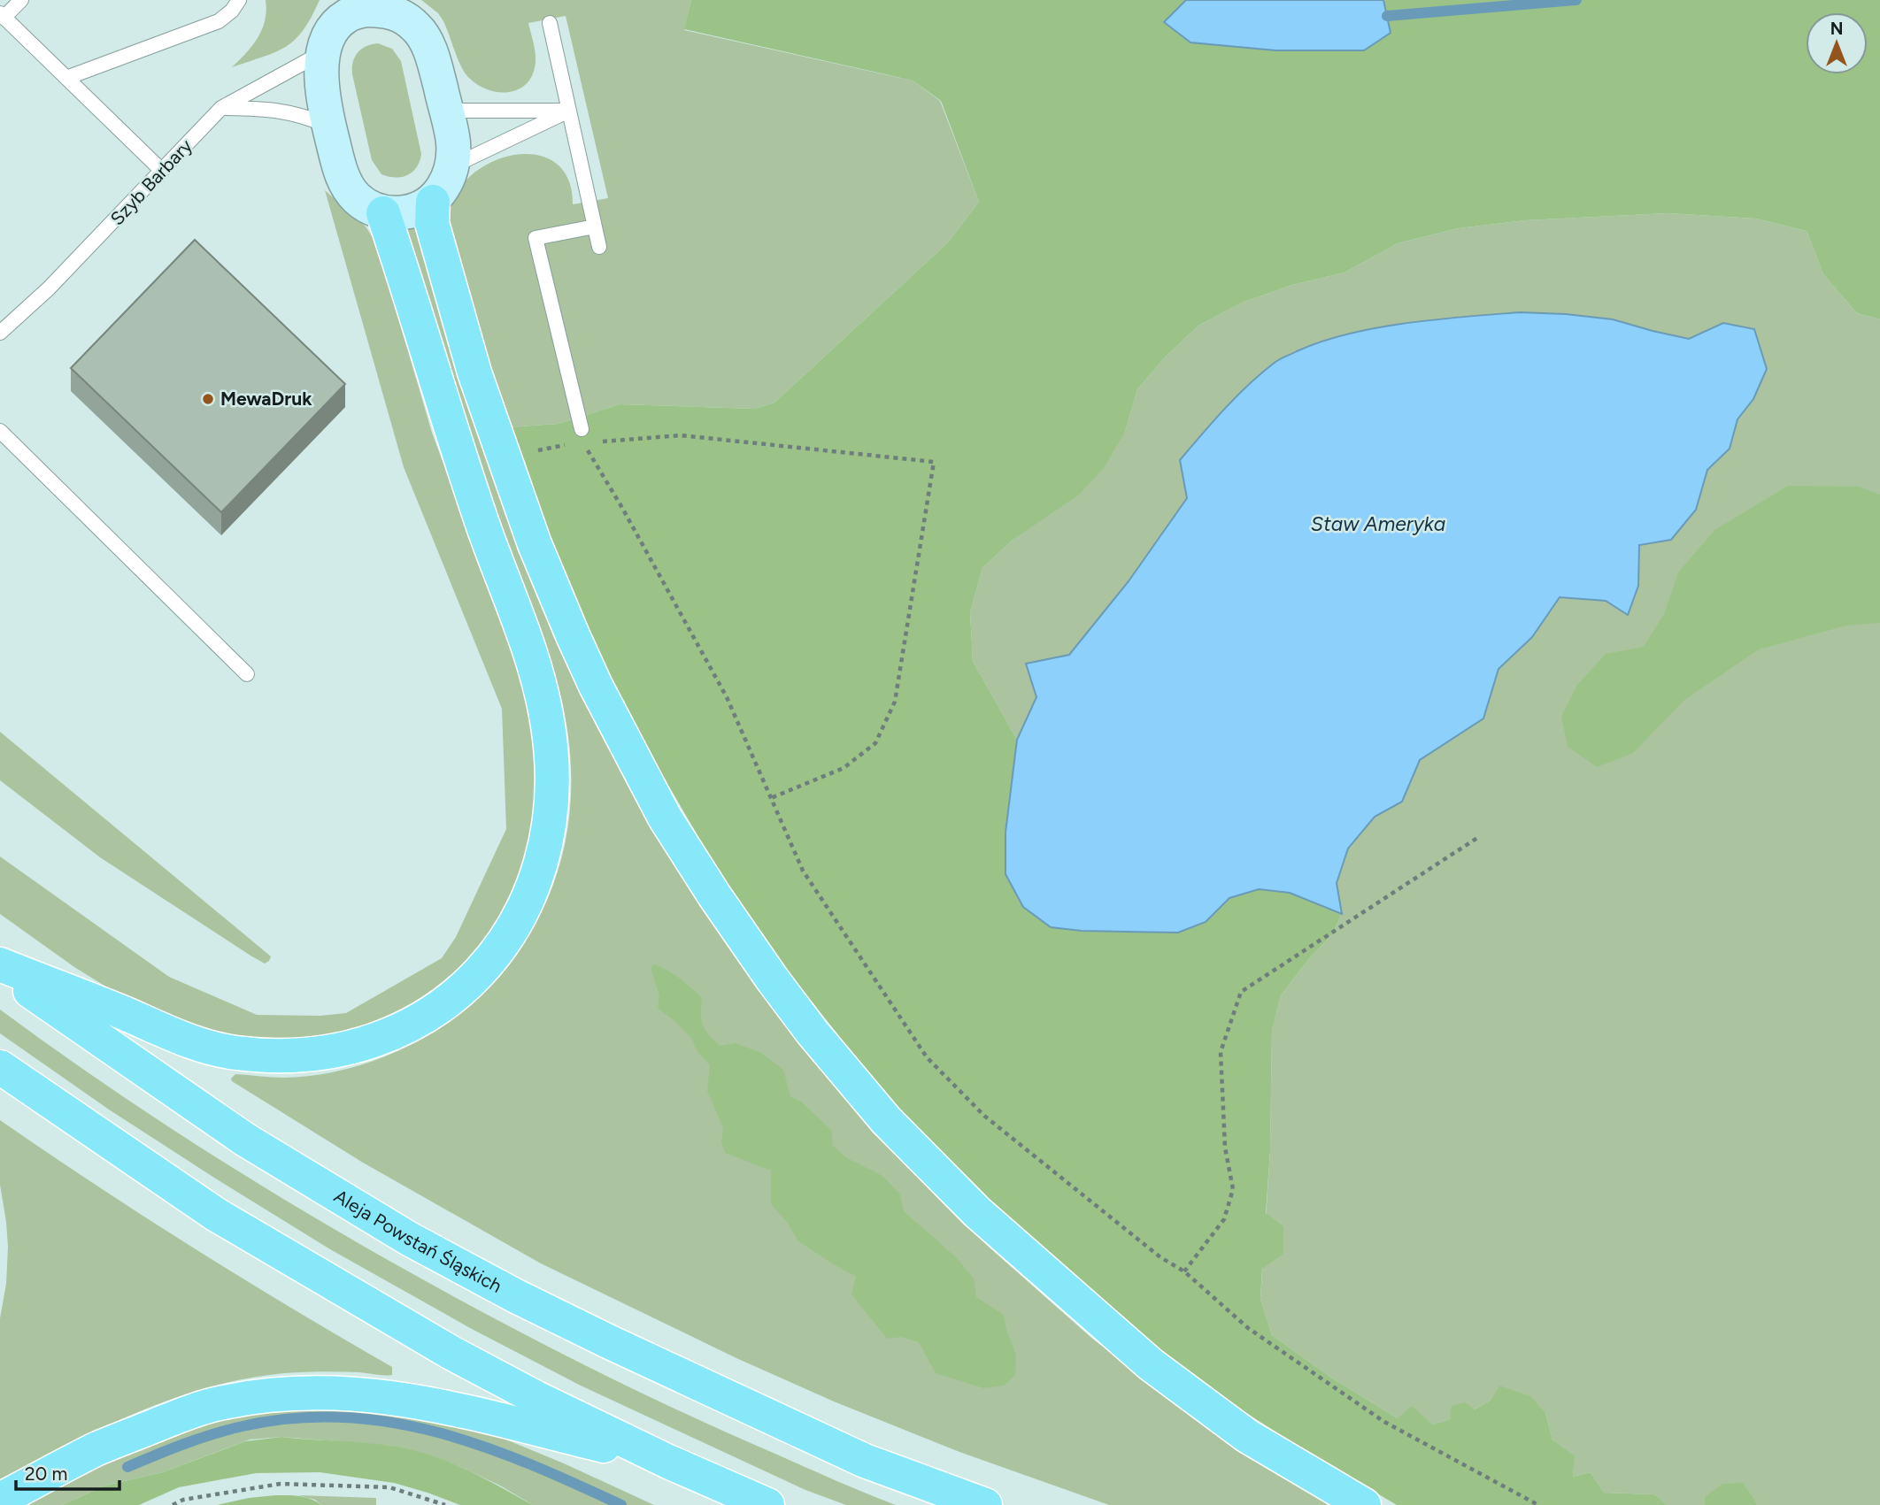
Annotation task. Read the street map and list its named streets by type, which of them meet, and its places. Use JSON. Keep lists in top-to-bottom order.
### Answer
{
  "streets": {
    "main road": ["Aleja Powstań Śląskich"],
    "lane": ["Szyb Barbary"]
  },
  "water": ["Staw Ameryka"],
  "places": ["MewaDruk"],
  "scale_bar": "20 m",
  "north": "top"
}
